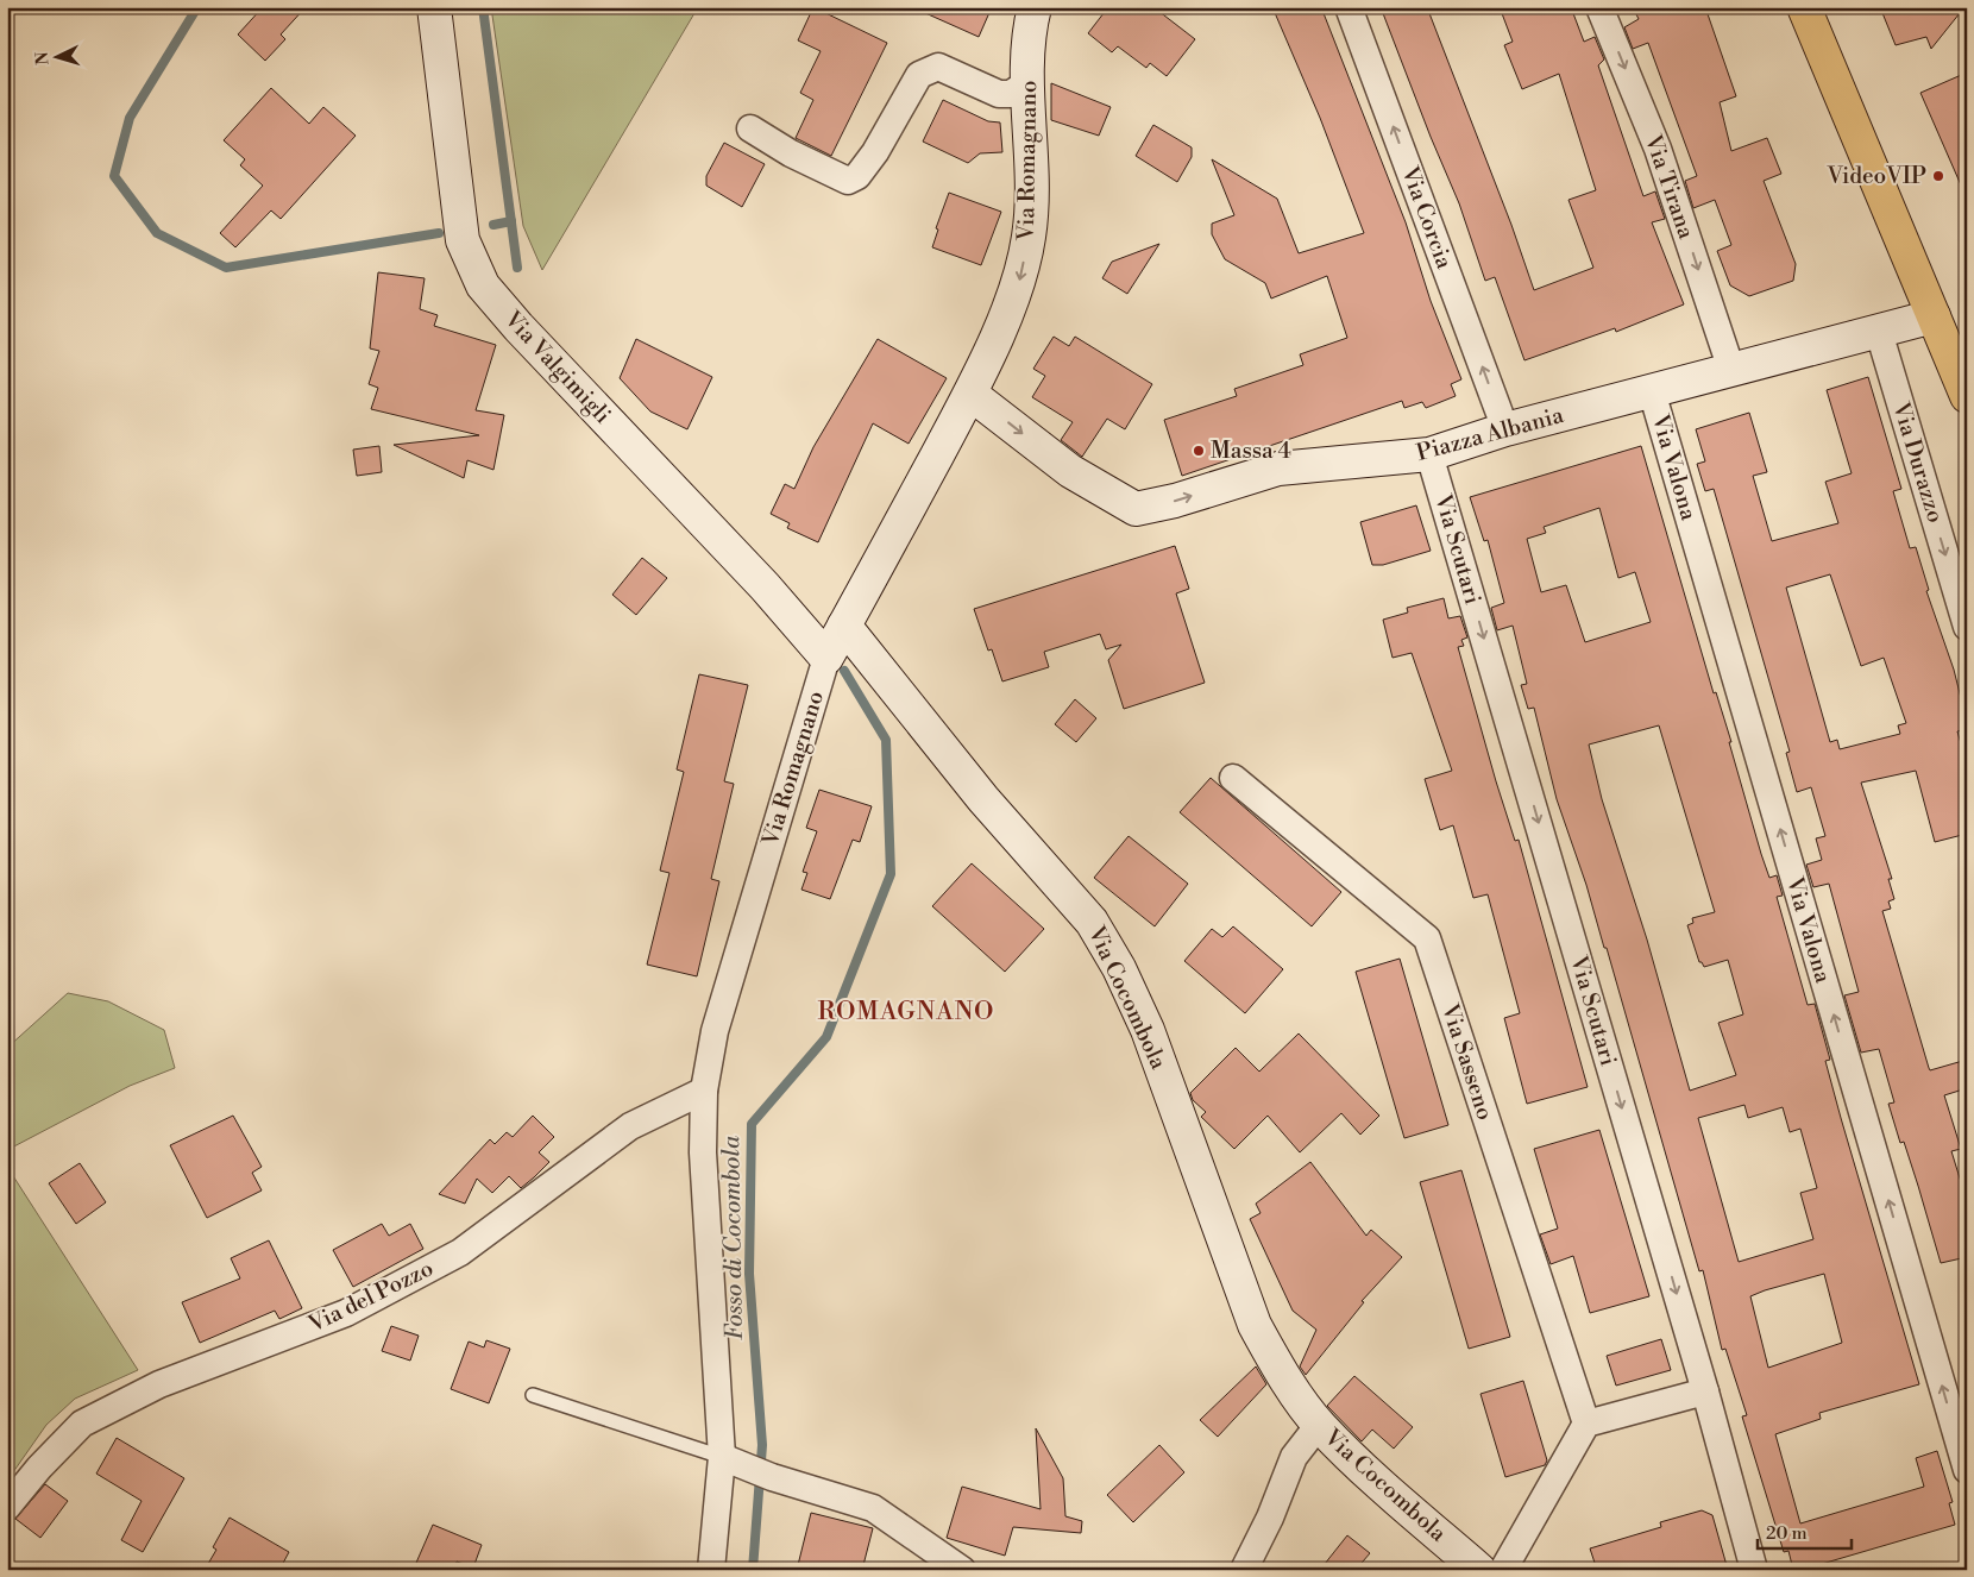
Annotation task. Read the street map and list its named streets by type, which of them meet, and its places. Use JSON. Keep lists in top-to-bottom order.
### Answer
{
  "streets": {
    "street": [
      "Via Romagnano",
      "Via Tirana",
      "Via Corcia",
      "Via Valgimigli",
      "Piazza Albania",
      "Via Durazzo",
      "Via Valona",
      "Via Scutari",
      "Via Cocombola",
      "Via Sasseno",
      "Via del Pozzo"
    ]
  },
  "crossings": [
    ["Via Romagnano", "Via Valgimigli"],
    ["Via Romagnano", "Piazza Albania"],
    ["Via Romagnano", "Via Cocombola"],
    ["Via Romagnano", "Via del Pozzo"],
    ["Via Tirana", "Piazza Albania"],
    ["Via Corcia", "Piazza Albania"],
    ["Piazza Albania", "Via Durazzo"],
    ["Piazza Albania", "Via Valona"],
    ["Piazza Albania", "Via Scutari"]
  ],
  "one_way": [
    "Via Tirana",
    "Via Corcia",
    "Piazza Albania",
    "Via Durazzo",
    "Via Valona",
    "Via Scutari"
  ],
  "districts": ["ROMAGNANO"],
  "water": ["Fosso di Cocombola"],
  "places": ["VideoVIP", "Massa 4"],
  "scale_bar": "20 m",
  "north": "left"
}
